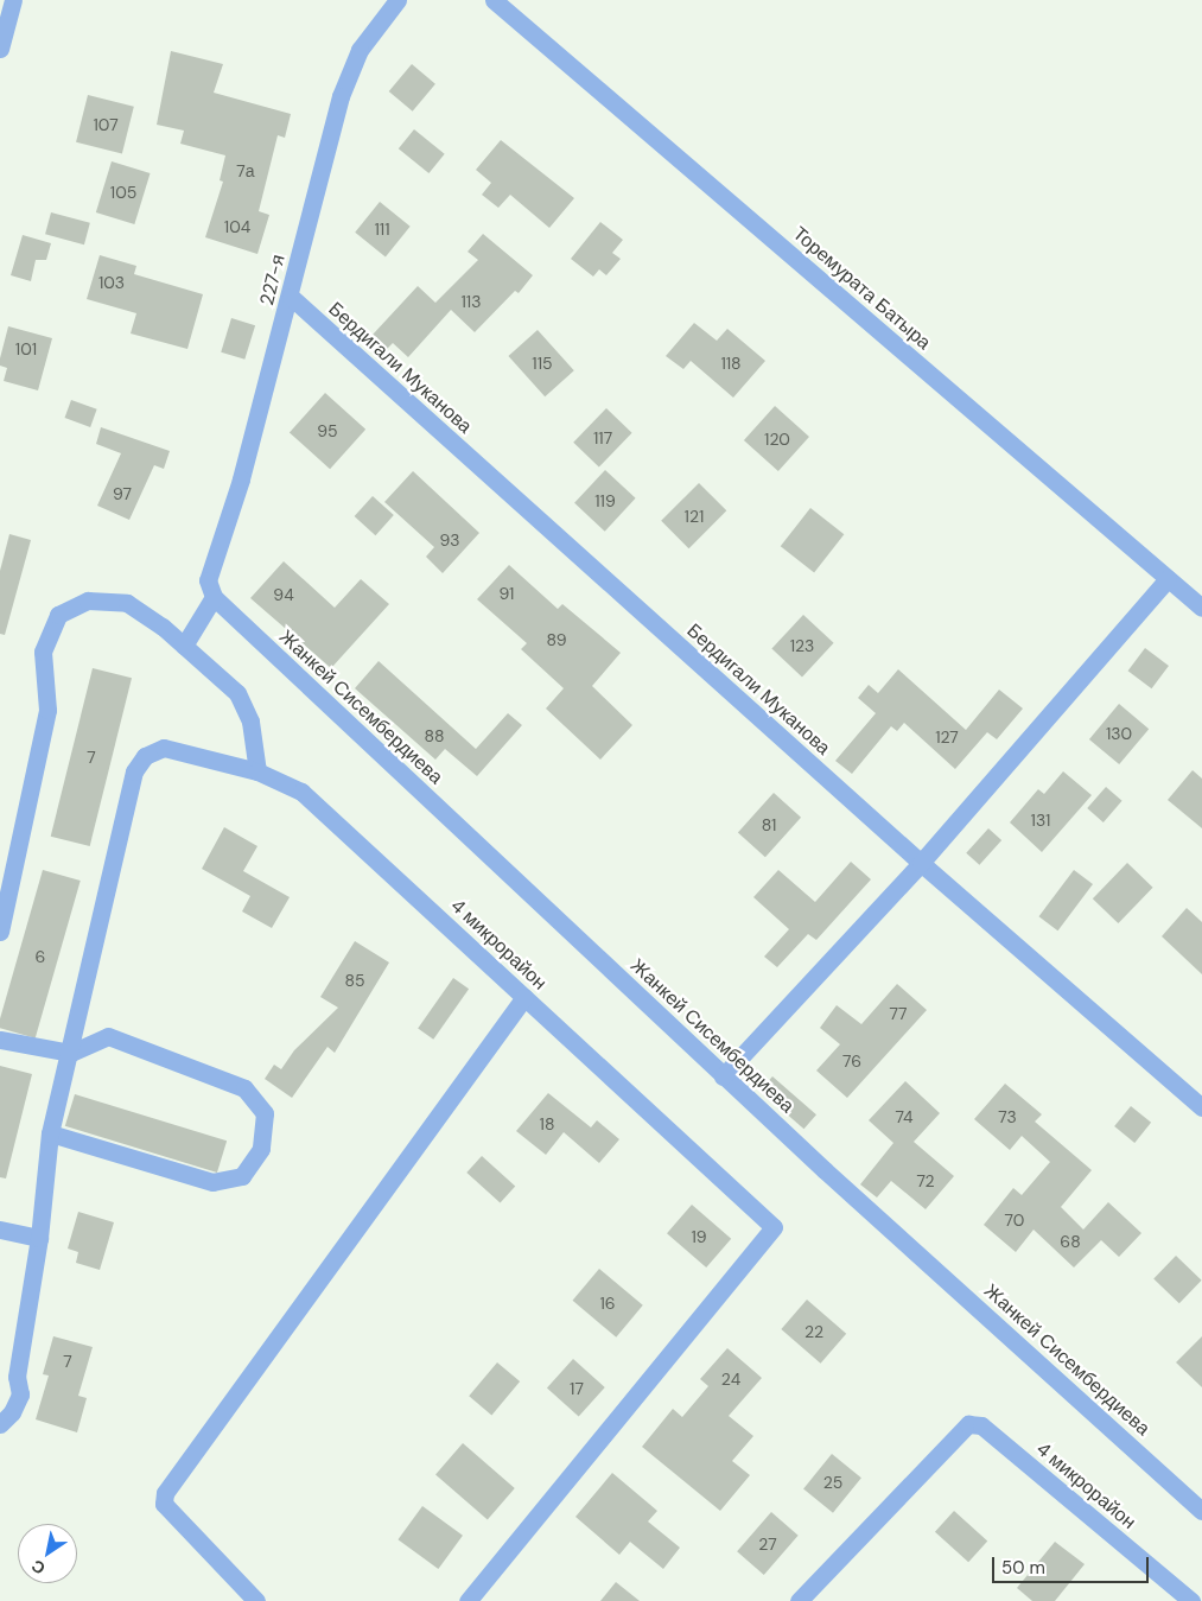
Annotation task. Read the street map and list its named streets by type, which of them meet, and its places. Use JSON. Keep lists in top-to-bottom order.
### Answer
{
  "streets": {
    "street": [
      "227-я",
      "Торемурата Батыра",
      "Бердигали Муканова",
      "Жанкей Сисембердиева",
      "4 микрорайон"
    ]
  },
  "crossings": [
    ["227-я", "Бердигали Муканова"],
    ["227-я", "Жанкей Сисембердиева"]
  ],
  "house_numbers": [
    "107",
    "7а",
    "105",
    "104",
    "111",
    "103",
    "113",
    "101",
    "115",
    "118",
    "95",
    "117",
    "120",
    "97",
    "119",
    "121",
    "93",
    "91",
    "94",
    "89",
    "123",
    "130",
    "88",
    "127",
    "7",
    "131",
    "81",
    "6",
    "85",
    "77",
    "76",
    "74",
    "73",
    "18",
    "72",
    "70",
    "19",
    "68",
    "16",
    "22",
    "7",
    "24",
    "17",
    "25",
    "27"
  ],
  "scale_bar": "50 m",
  "north": "bottom left"
}
